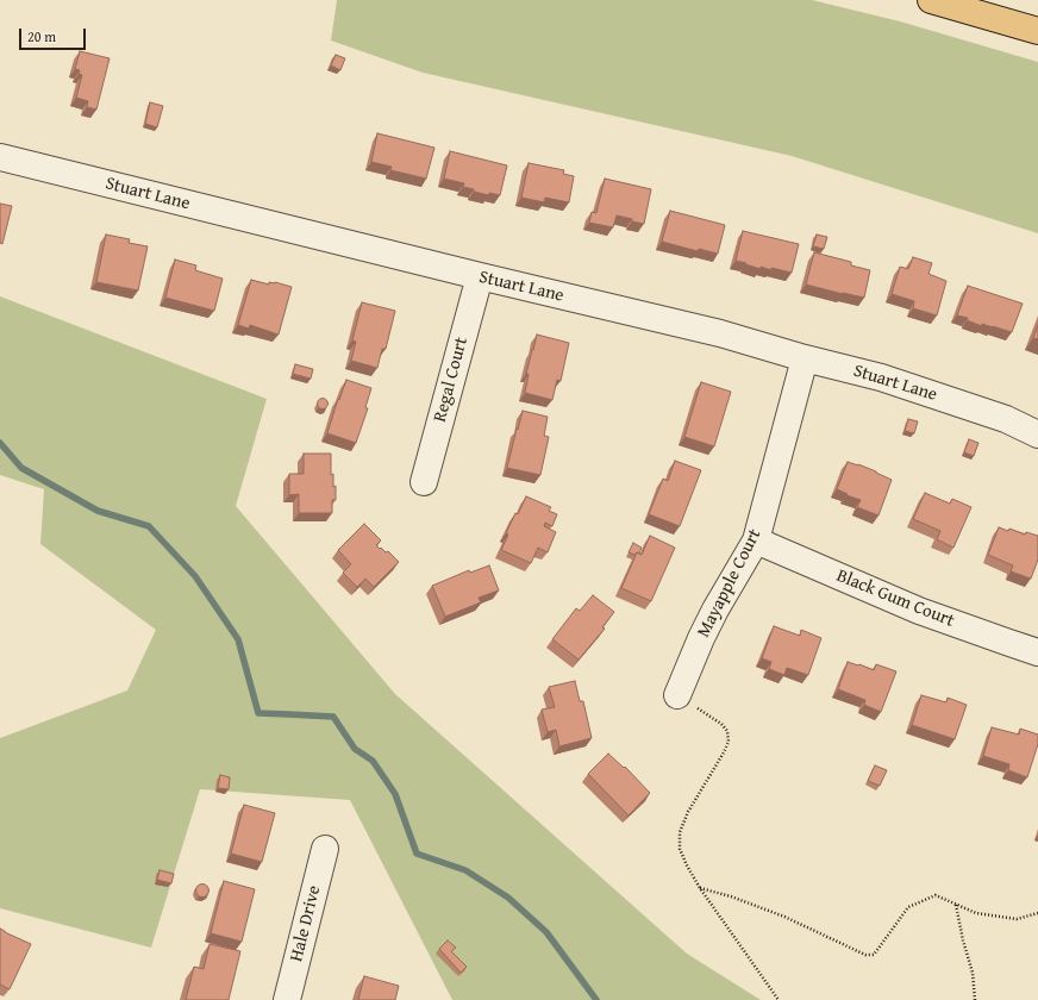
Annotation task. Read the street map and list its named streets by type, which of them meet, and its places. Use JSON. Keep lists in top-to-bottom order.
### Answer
{
  "streets": {
    "street": [
      "Stuart Lane",
      "Regal Court",
      "Mayapple Court",
      "Black Gum Court",
      "Hale Drive"
    ]
  },
  "crossings": [
    ["Stuart Lane", "Regal Court"],
    ["Stuart Lane", "Mayapple Court"],
    ["Mayapple Court", "Black Gum Court"]
  ],
  "scale_bar": "20 m"
}
